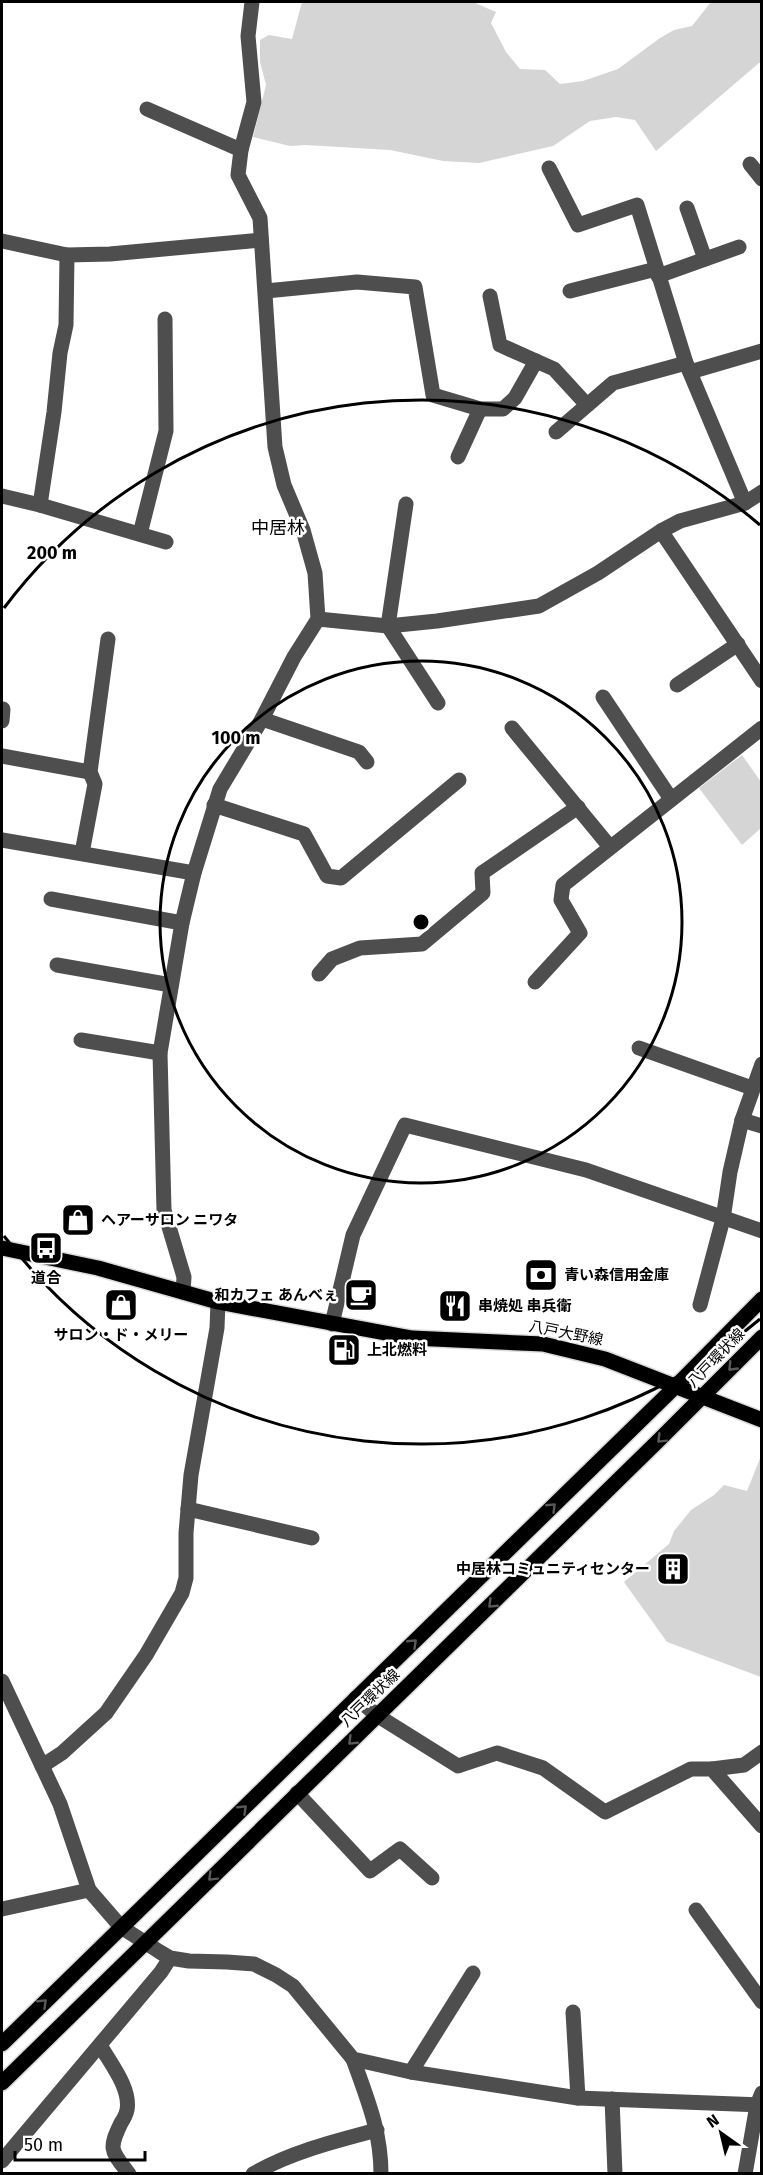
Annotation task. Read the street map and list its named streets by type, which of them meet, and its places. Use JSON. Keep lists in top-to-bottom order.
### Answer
{
  "streets": {
    "main road": ["八戸大野線", "八戸環状線"]
  },
  "crossings": [
    ["八戸大野線", "八戸環状線"]
  ],
  "districts": ["中居林"],
  "places": {
    "shop": ["ヘアーサロン ニワタ", "サロン・ド・メリー"],
    "bus stop": ["道合"],
    "bank": ["青い森信用金庫"],
    "cafe": ["和カフェ あんべぇ"],
    "restaurant": ["串焼処 串兵衛"],
    "fuel station": ["上北燃料"],
    "building": ["中居林コミュニティセンター"]
  },
  "scale_bar": "50 m",
  "north": "top left",
  "rings": ["200 m", "100 m"]
}
